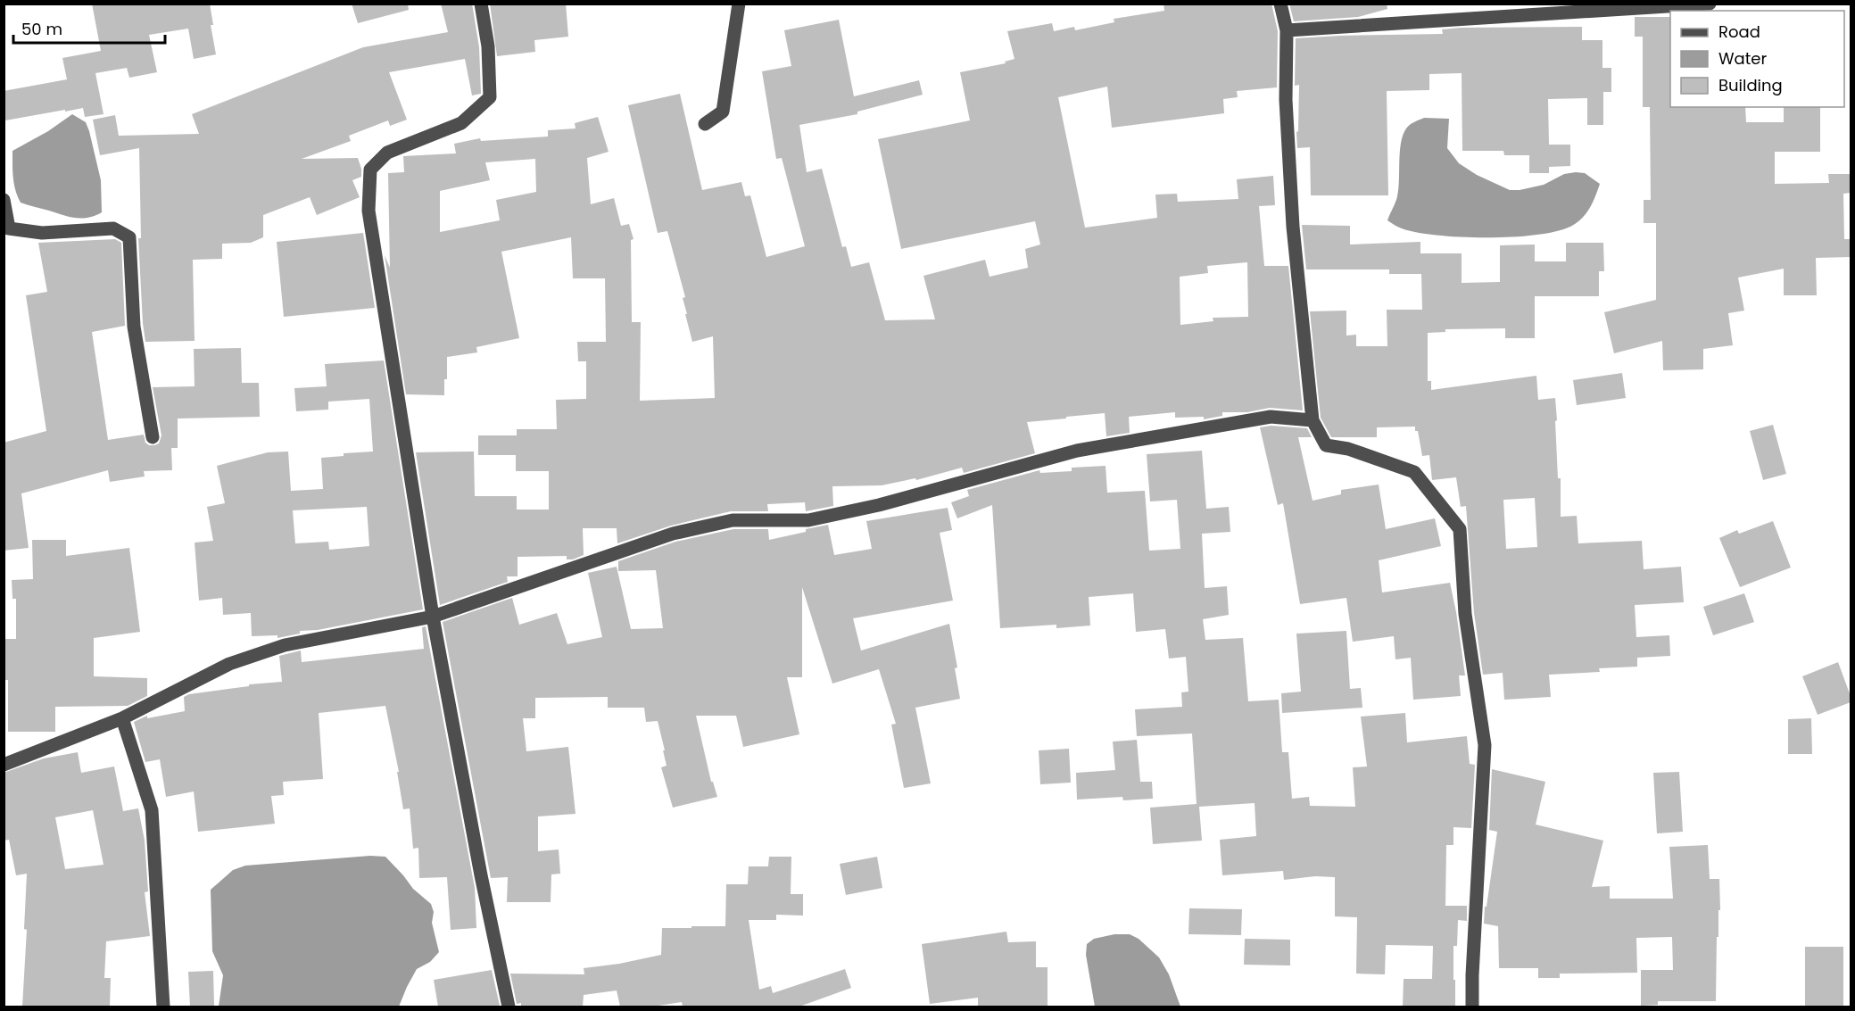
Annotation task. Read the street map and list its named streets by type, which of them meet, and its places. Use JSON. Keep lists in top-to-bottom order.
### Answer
{
  "legend": ["Road", "Water", "Building"],
  "scale_bar": "50 m"
}
